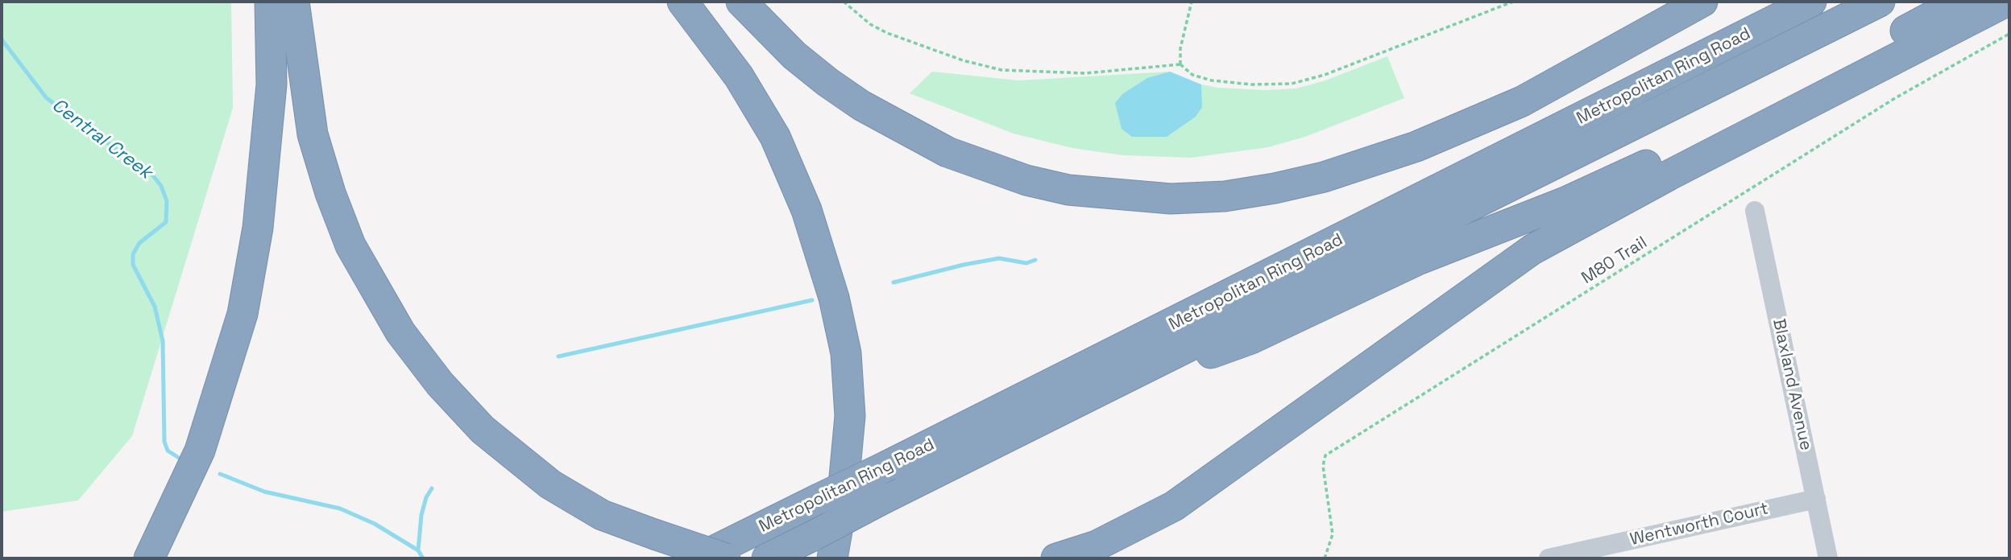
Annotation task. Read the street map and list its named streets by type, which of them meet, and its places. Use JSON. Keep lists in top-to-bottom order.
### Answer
{
  "streets": {
    "highway": ["Metropolitan Ring Road"],
    "street": ["Blaxland Avenue", "Wentworth Court"],
    "path": ["M80 Trail"]
  },
  "crossings": [
    ["Blaxland Avenue", "Wentworth Court"]
  ],
  "water": ["Central Creek"]
}
